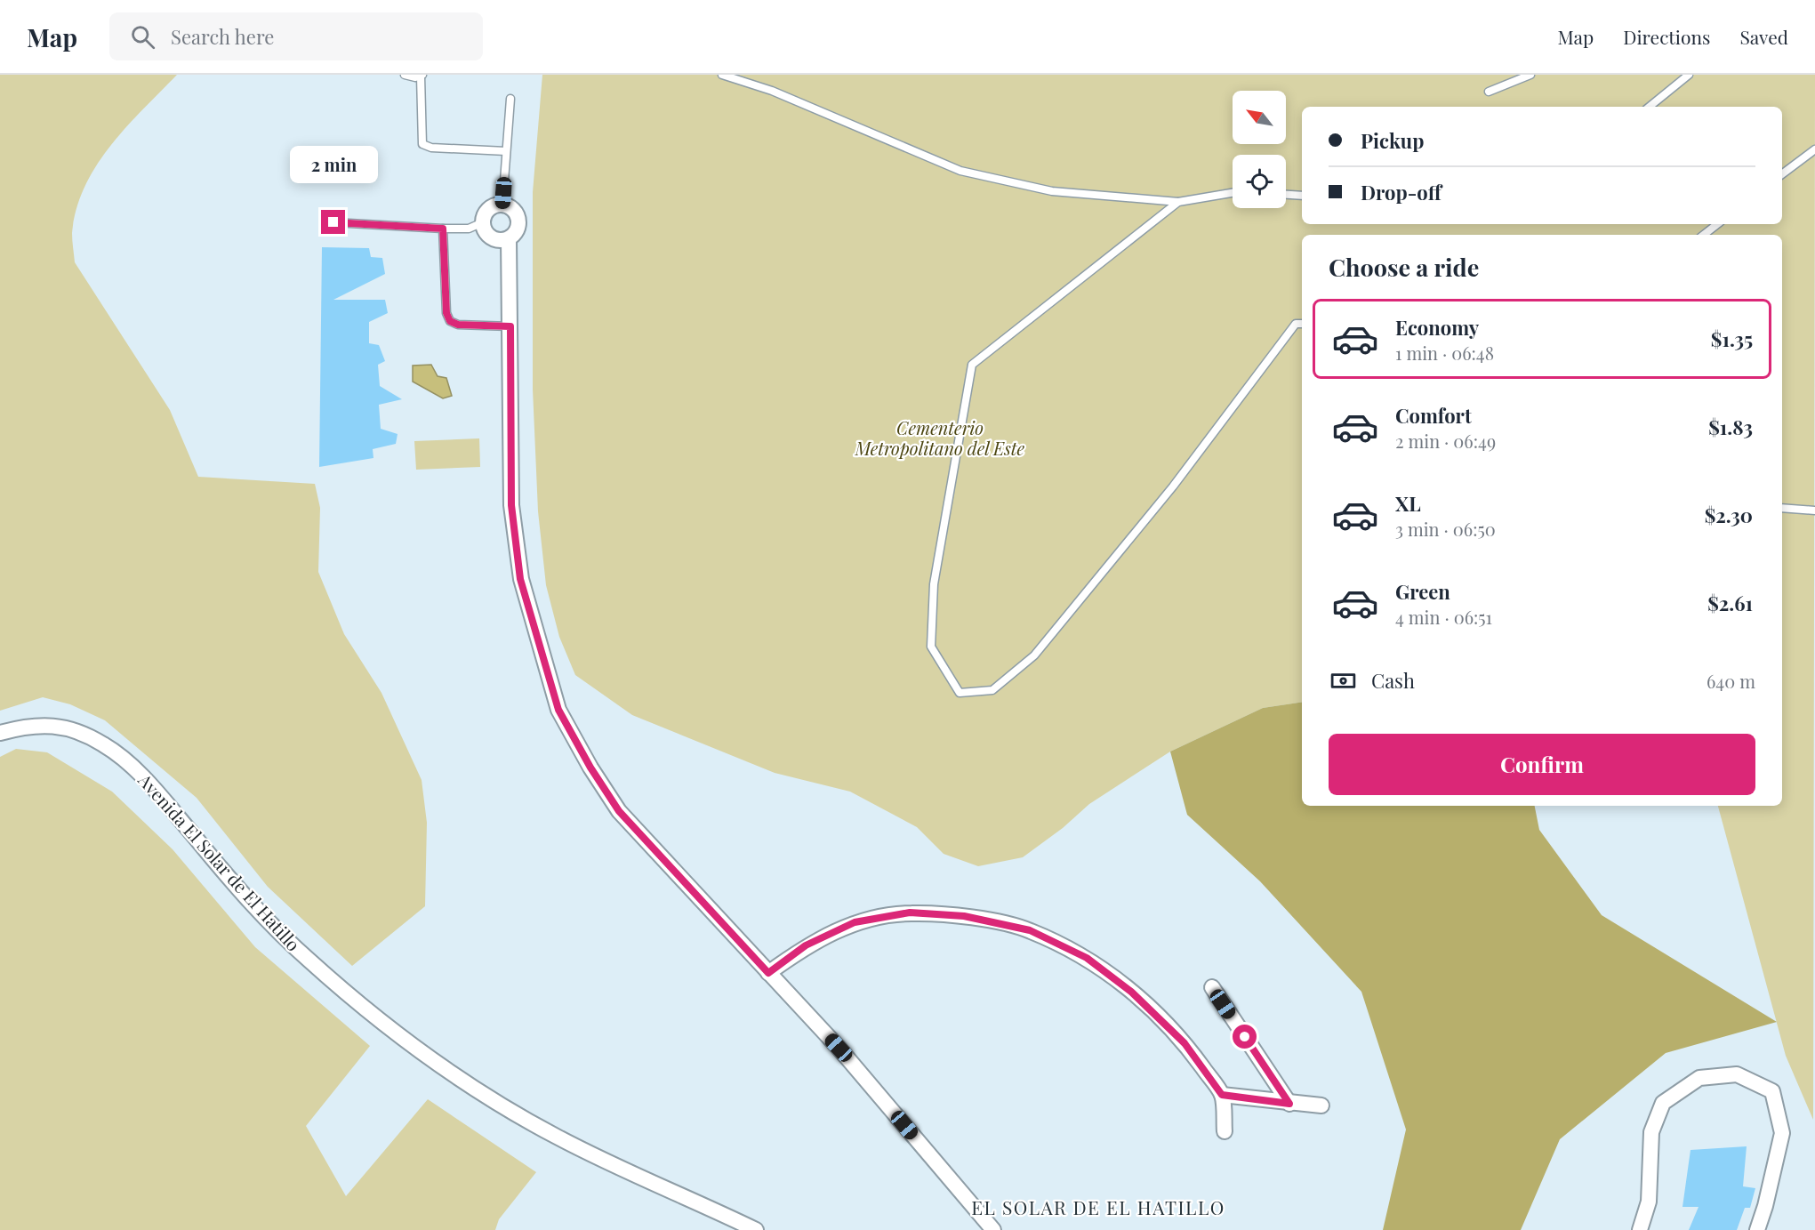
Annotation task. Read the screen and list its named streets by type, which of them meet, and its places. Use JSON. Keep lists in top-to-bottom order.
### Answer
{
  "streets": {
    "street": ["Avenida El Solar de El Hatillo"]
  },
  "districts": ["EL SOLAR DE EL HATILLO"],
  "parks": ["Cementerio Metropolitano del Este"],
  "north": "top left",
  "page": {
    "header": "Map",
    "search": "Search here",
    "nav": ["Map", "Directions", "Saved"],
    "banner": ["Pickup", "Drop-off"],
    "bubble": "2 min",
    "heading": "Choose a ride",
    "list": [
      {
        "name": "Economy",
        "note": "1 min · 06:48",
        "value": "$1.35"
      },
      {
        "name": "Comfort",
        "note": "2 min · 06:49",
        "value": "$1.83"
      },
      {
        "name": "XL",
        "note": "3 min · 06:50",
        "value": "$2.30"
      },
      {
        "name": "Green",
        "note": "4 min · 06:51",
        "value": "$2.61"
      }
    ],
    "pay": ["Cash", "640 m"],
    "buttons": "Confirm"
  }
}
